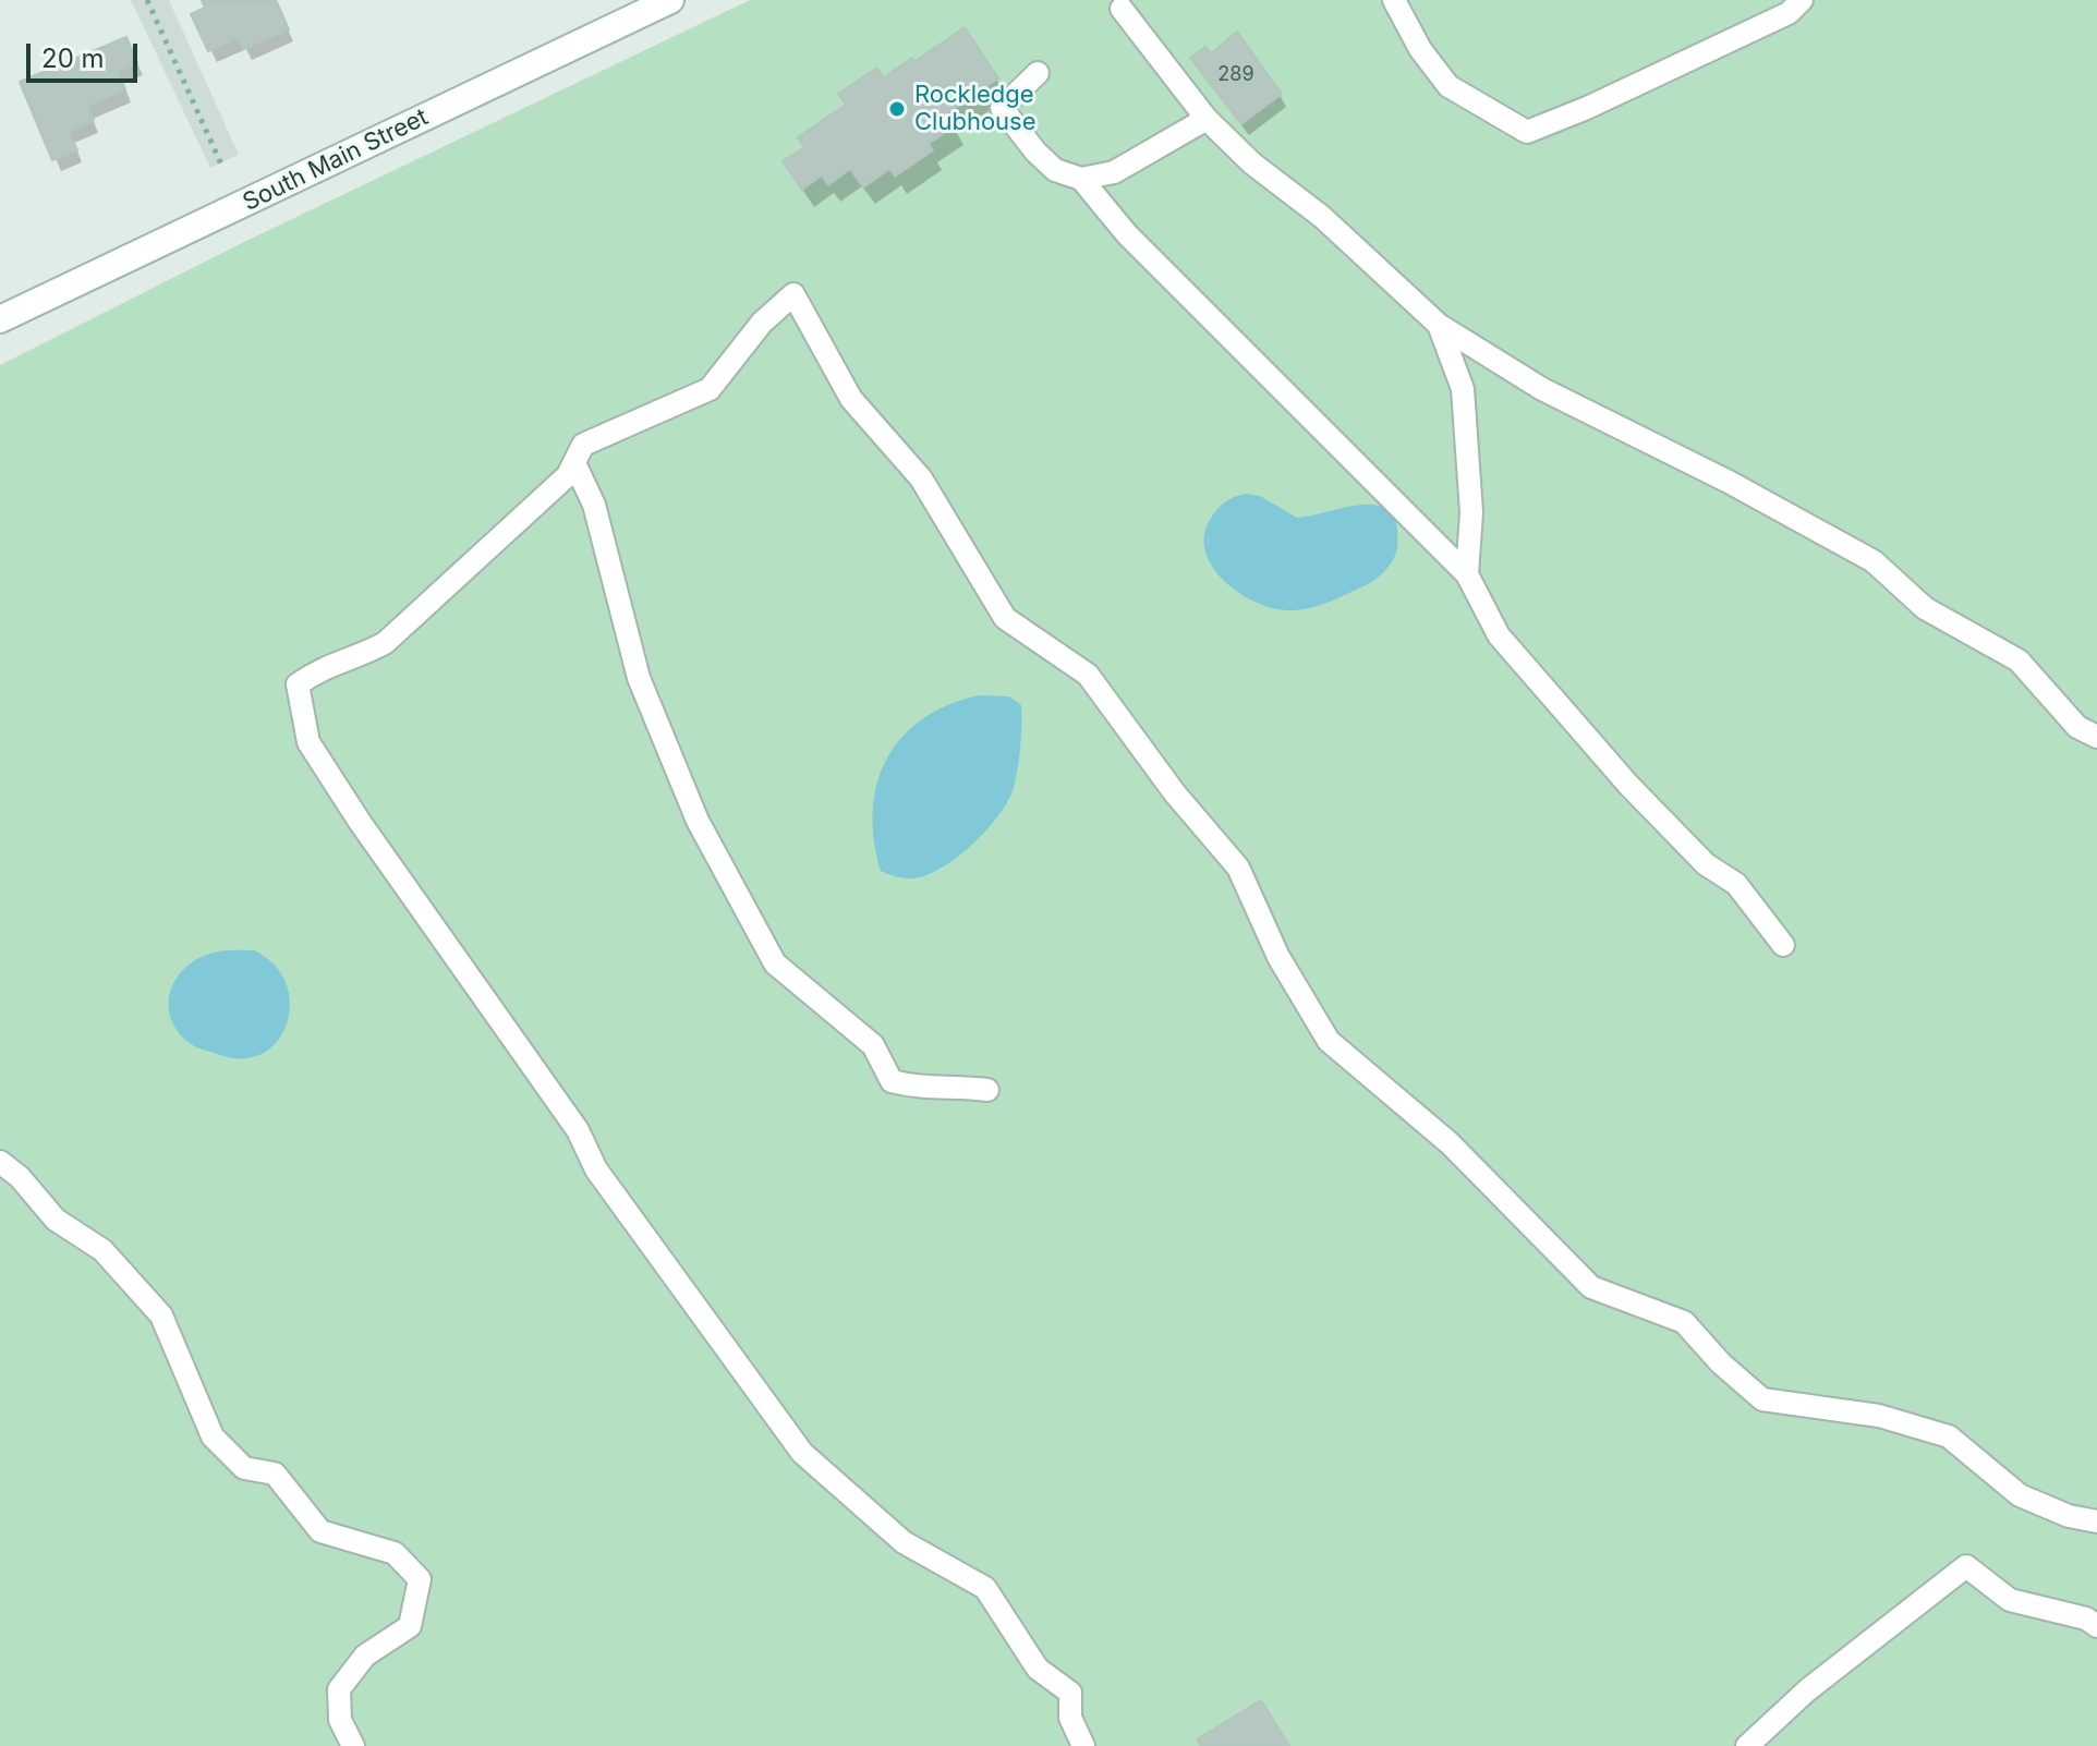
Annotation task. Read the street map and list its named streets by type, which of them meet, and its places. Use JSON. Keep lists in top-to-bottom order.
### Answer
{
  "streets": {
    "main road": ["South Main Street"]
  },
  "places": ["Rockledge Clubhouse"],
  "house_numbers": ["289"],
  "scale_bar": "20 m"
}
